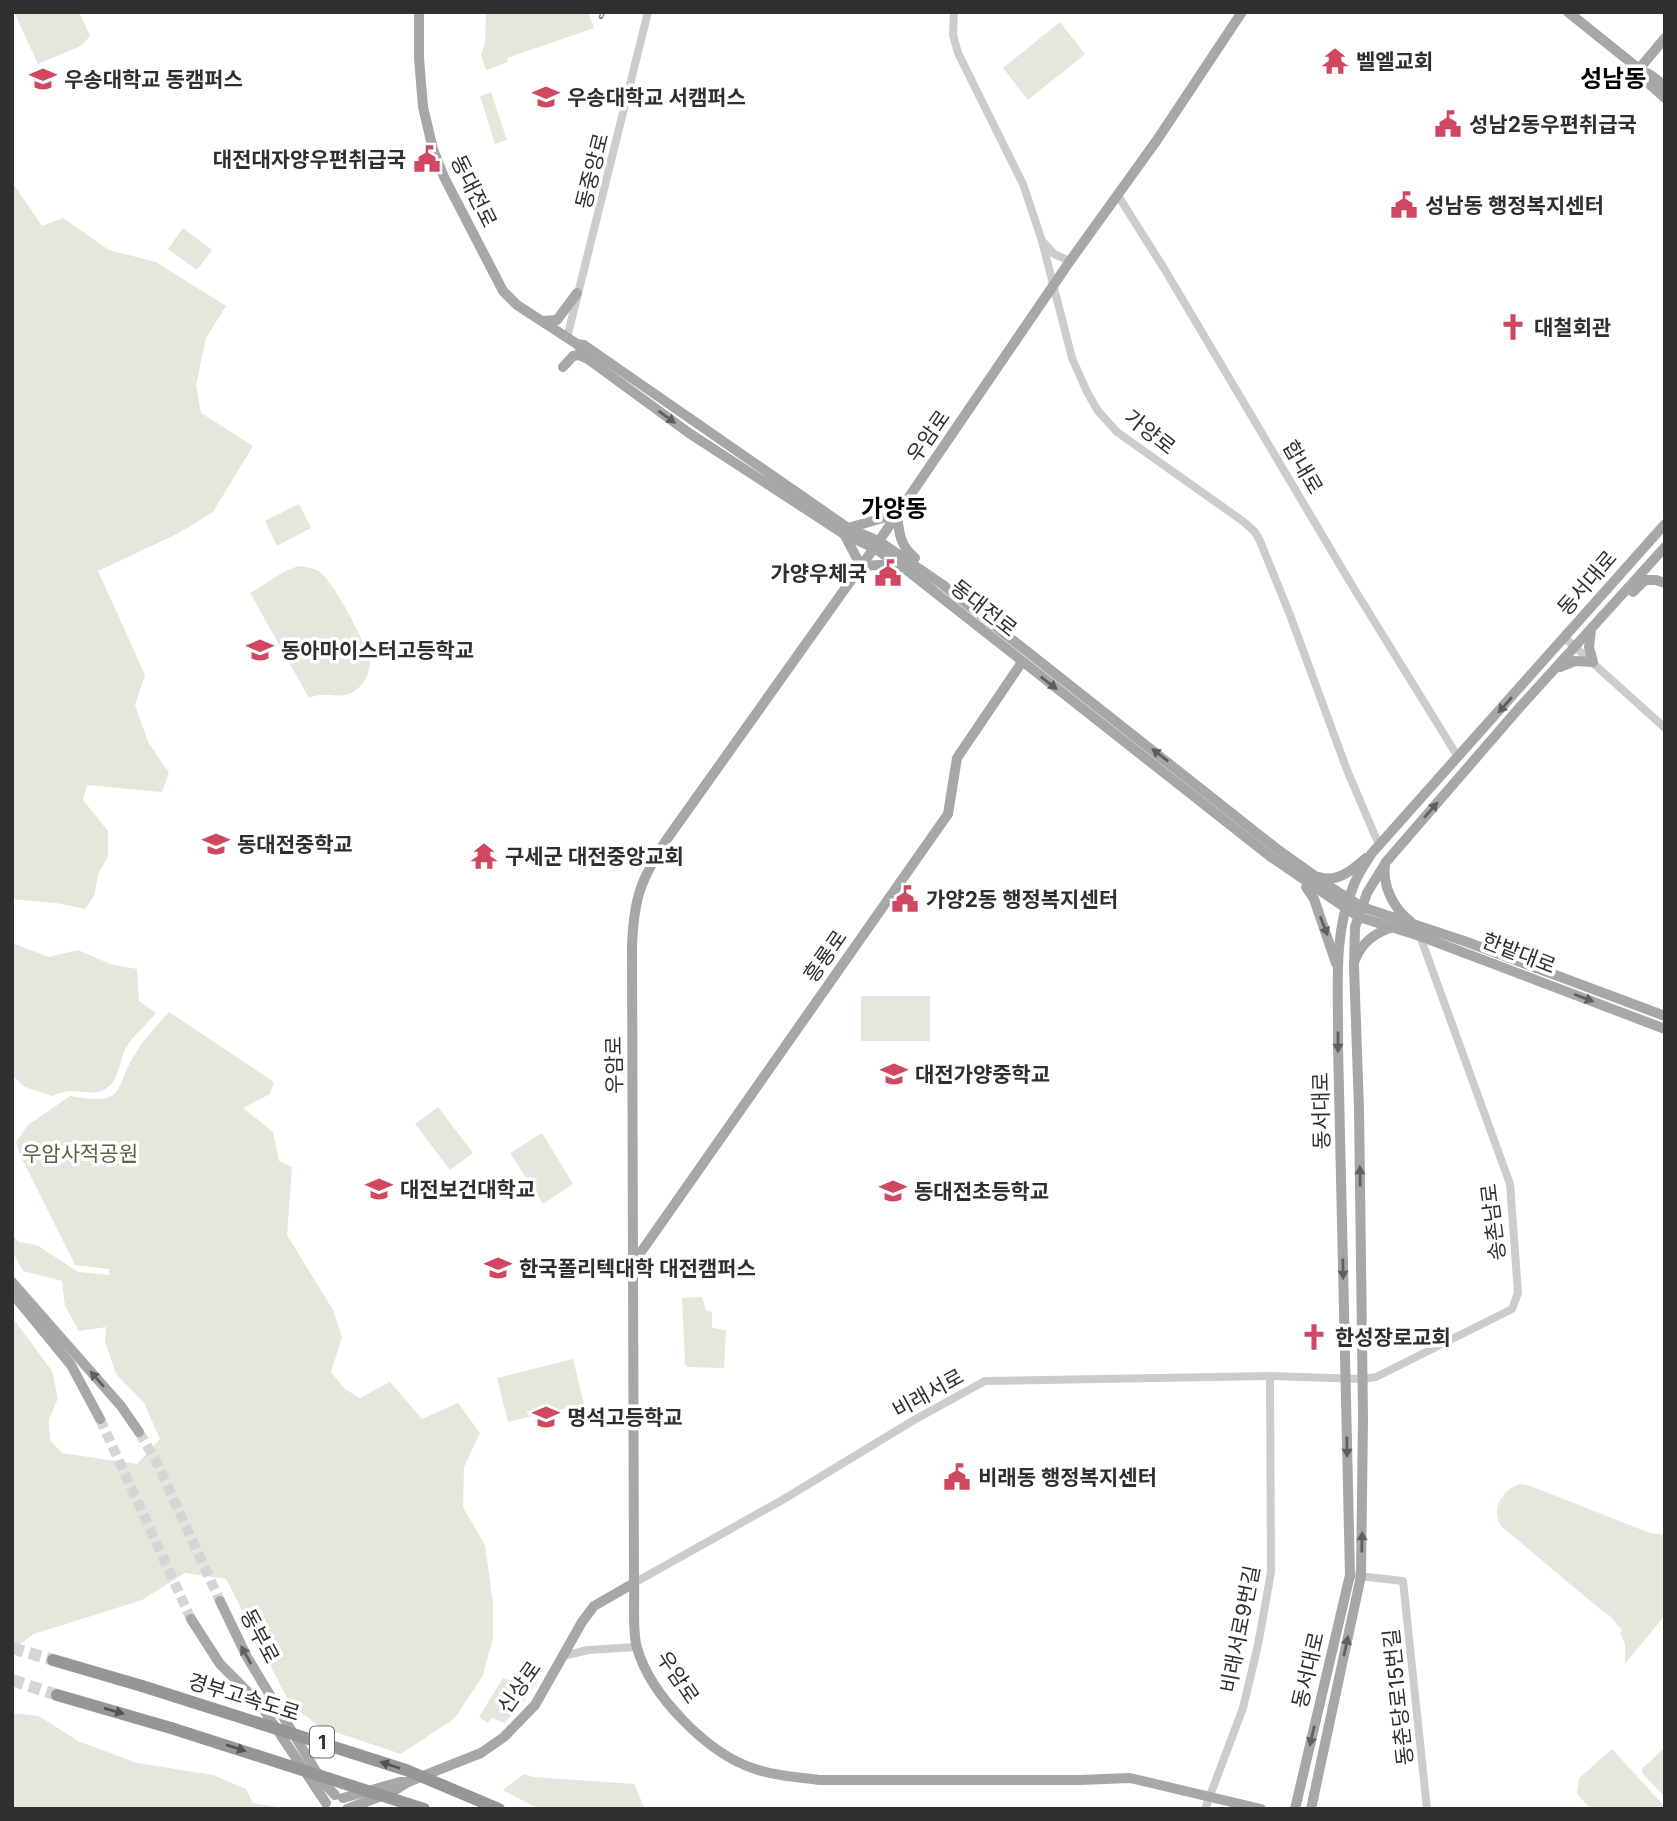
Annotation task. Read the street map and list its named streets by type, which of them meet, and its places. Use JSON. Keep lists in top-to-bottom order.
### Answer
{
  "streets": {
    "highway": ["경부고속도로", "1"],
    "main road": [
      "동대전로",
      "우암로",
      "동서대로",
      "한밭대로",
      "흥룡로",
      "동부로",
      "신상로"
    ],
    "street": [
      "동중앙로",
      "가양로",
      "합내로",
      "송촌남로",
      "비래서로",
      "비래서로9번길",
      "동춘당로15번길"
    ]
  },
  "crossings": [
    ["동중앙로", "동대전로"],
    ["동대전로", "우암로"],
    ["동대전로", "동서대로"],
    ["동대전로", "한밭대로"],
    ["동대전로", "흥룡로"],
    ["가양로", "우암로"],
    ["가양로", "동서대로"],
    ["우암로", "합내로"],
    ["우암로", "흥룡로"],
    ["우암로", "비래서로"],
    ["우암로", "비래서로9번길"],
    ["우암로", "신상로"],
    ["합내로", "동서대로"],
    ["동서대로", "한밭대로"],
    ["동서대로", "송촌남로"],
    ["동서대로", "비래서로"],
    ["동서대로", "동춘당로15번길"],
    ["한밭대로", "송촌남로"],
    ["송촌남로", "비래서로"],
    ["비래서로", "비래서로9번길"],
    ["비래서로", "신상로"],
    ["동부로", "신상로"]
  ],
  "districts": ["성남동", "가양동"],
  "parks": ["우암사적공원"],
  "places": {
    "temple": ["벨엘교회", "구세군 대전중앙교회"],
    "school or university": [
      "우송대학교 동캠퍼스",
      "우송대학교 서캠퍼스",
      "동아마이스터고등학교",
      "동대전중학교",
      "대전가양중학교",
      "대전보건대학교",
      "동대전초등학교",
      "한국폴리텍대학 대전캠퍼스",
      "명석고등학교"
    ],
    "public building": [
      "성남2동우편취급국",
      "대전대자양우편취급국",
      "성남동 행정복지센터",
      "가양우체국",
      "가양2동 행정복지센터",
      "비래동 행정복지센터"
    ],
    "church": ["대철회관", "한성장로교회"]
  }
}
